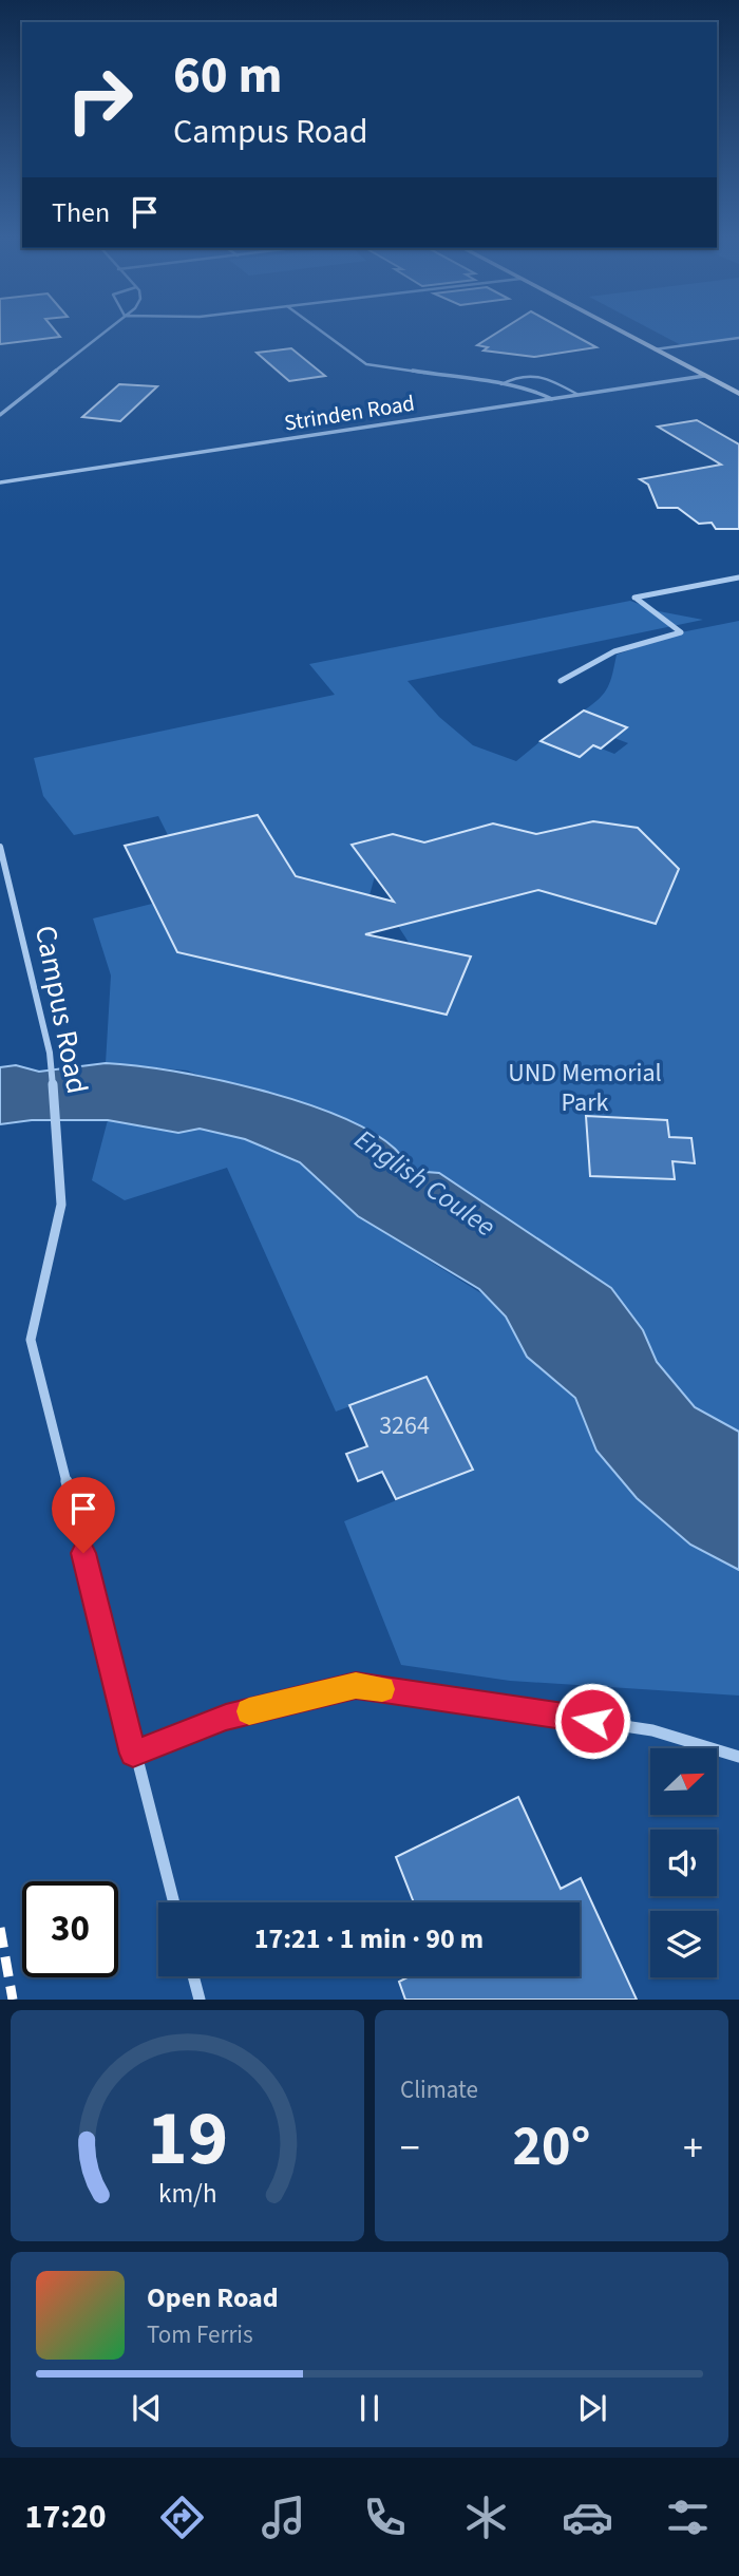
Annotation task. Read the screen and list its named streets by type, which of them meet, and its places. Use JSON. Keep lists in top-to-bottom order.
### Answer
{
  "streets": {
    "street": ["Strinden Road", "Campus Road"]
  },
  "water": ["English Coulee"],
  "parks": ["UND Memorial Park"],
  "house_numbers": ["3264"],
  "north": "top right",
  "page": {
    "turn": ["60 m", "Campus Road"],
    "then": "Then",
    "limit": "30",
    "trip": "17:21 · 1 min · 90 m",
    "tile": "Climate",
    "heat": ["−", "20°", "+"],
    "song": ["Open Road", "Tom Ferris"],
    "tabs": "17:20",
    "gauge": ["19", "km/h"]
  }
}
